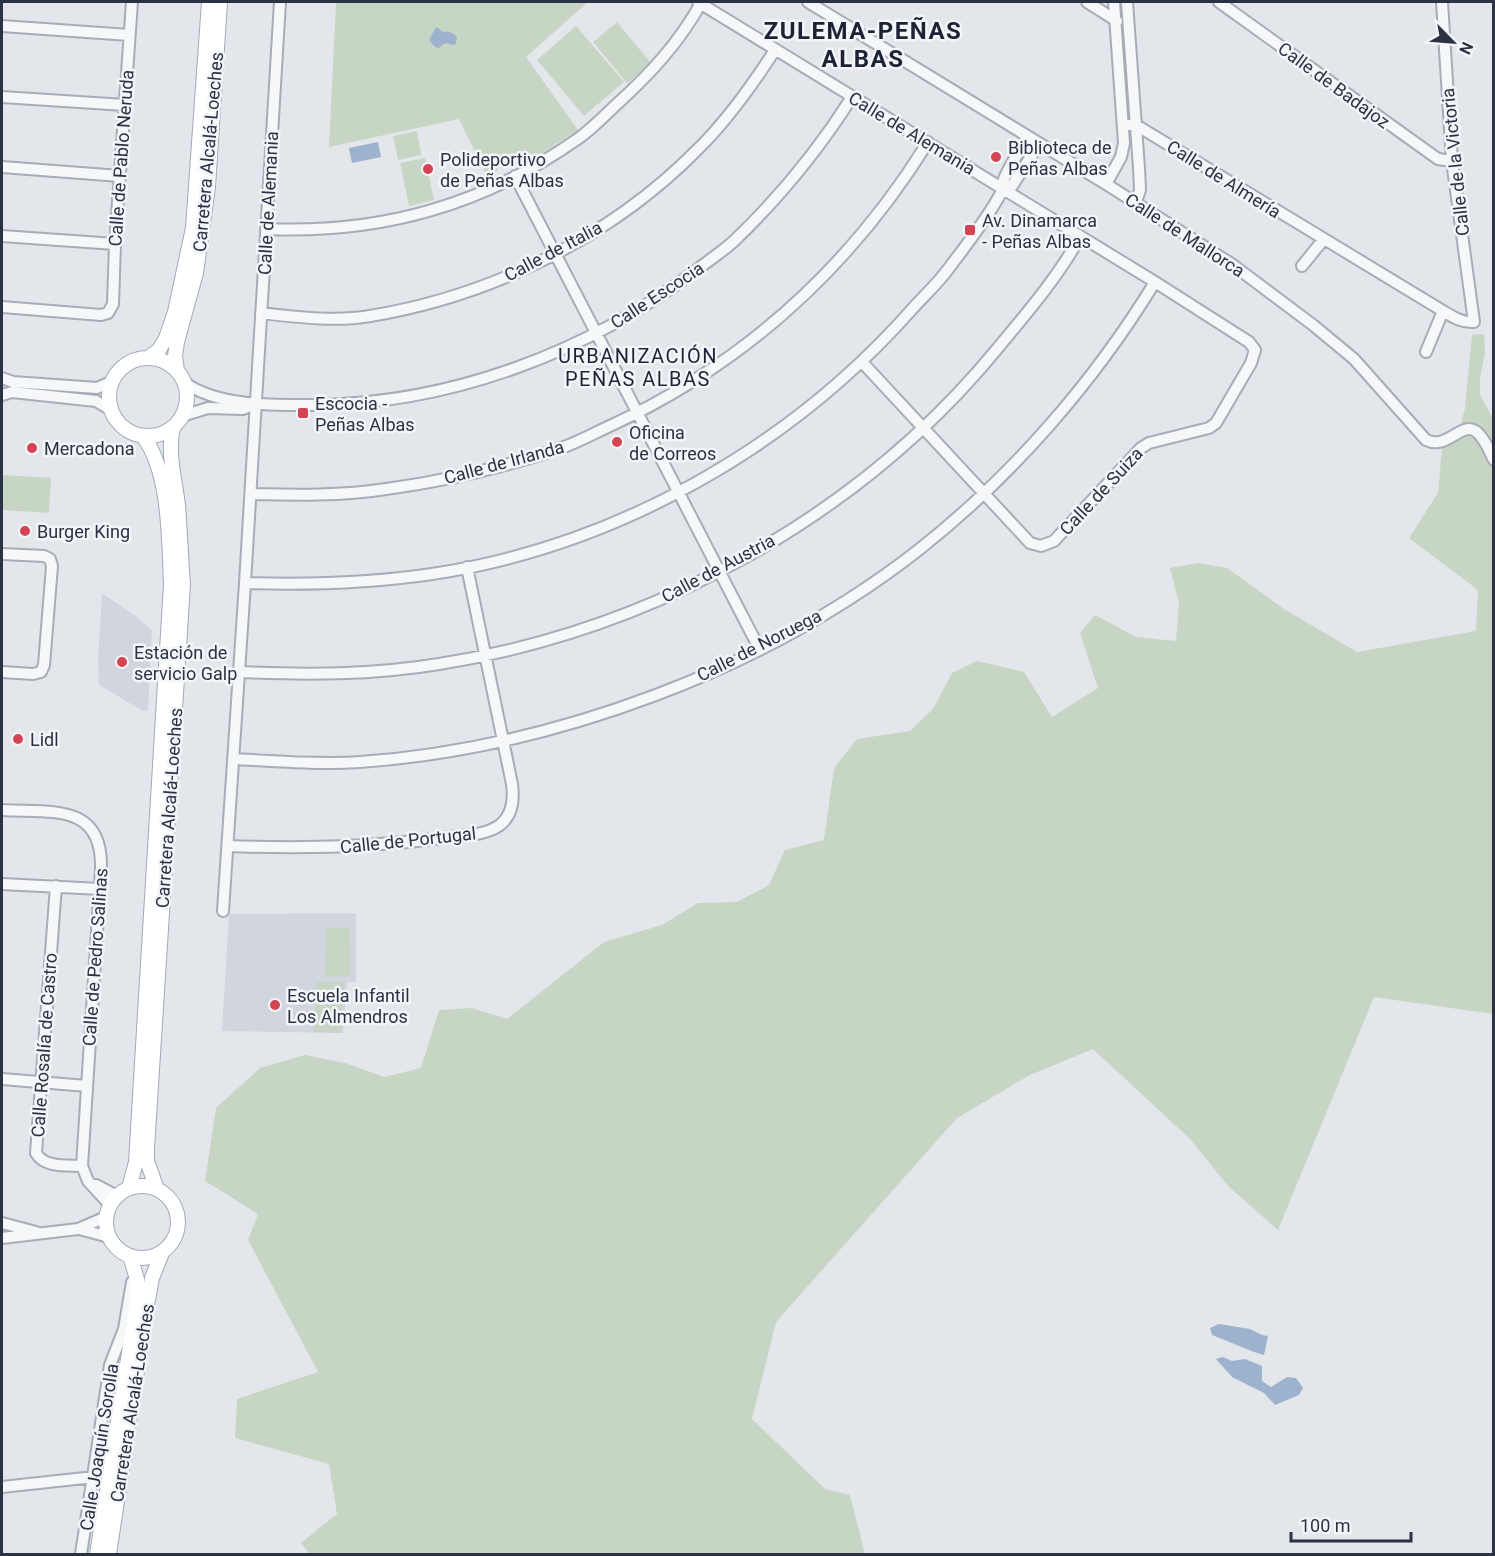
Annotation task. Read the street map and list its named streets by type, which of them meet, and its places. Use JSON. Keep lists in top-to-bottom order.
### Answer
{
  "streets": {
    "main road": ["Carretera Alcalá-Loeches"],
    "street": [
      "Calle de Badajoz",
      "Calle de Alemania",
      "Calle de Pablo Neruda",
      "Calle de la Victoria",
      "Calle de Almería",
      "Calle de Mallorca",
      "Calle de Italia",
      "Calle Escocia",
      "Calle de Irlanda",
      "Calle de Suiza",
      "Calle de Austria",
      "Calle de Noruega",
      "Calle de Portugal",
      "Calle de Pedro Salinas",
      "Calle Rosalía de Castro",
      "Calle Joaquín Sorolla"
    ]
  },
  "crossings": [
    ["Calle de Badajoz", "Calle de la Victoria"],
    ["Calle de Alemania", "Calle de Italia"],
    ["Calle de Alemania", "Calle Escocia"],
    ["Calle de Alemania", "Calle de Irlanda"],
    ["Calle de Alemania", "Calle de Suiza"],
    ["Carretera Alcalá-Loeches", "Calle Escocia"],
    ["Carretera Alcalá-Loeches", "Calle de Pedro Salinas"],
    ["Carretera Alcalá-Loeches", "Calle Joaquín Sorolla"],
    ["Calle de la Victoria", "Calle de Almería"],
    ["Calle de Suiza", "Calle de Austria"],
    ["Calle de Suiza", "Calle de Noruega"],
    ["Calle de Austria", "Calle de Portugal"],
    ["Calle de Noruega", "Calle de Portugal"],
    ["Calle de Pedro Salinas", "Calle Rosalía de Castro"]
  ],
  "districts": ["ZULEMA-PEÑAS ALBAS", "URBANIZACIÓN PEÑAS ALBAS"],
  "places": {
    "other": [
      "Biblioteca de Peñas Albas",
      "Polideportivo de Peñas Albas",
      "Oficina de Correos",
      "Mercadona",
      "Burger King",
      "Estación de servicio Galp",
      "Lidl",
      "Escuela Infantil Los Almendros"
    ],
    "transit": ["Av. Dinamarca - Peñas Albas", "Escocia - Peñas Albas"]
  },
  "scale_bar": "100 m",
  "north": "bottom right"
}
